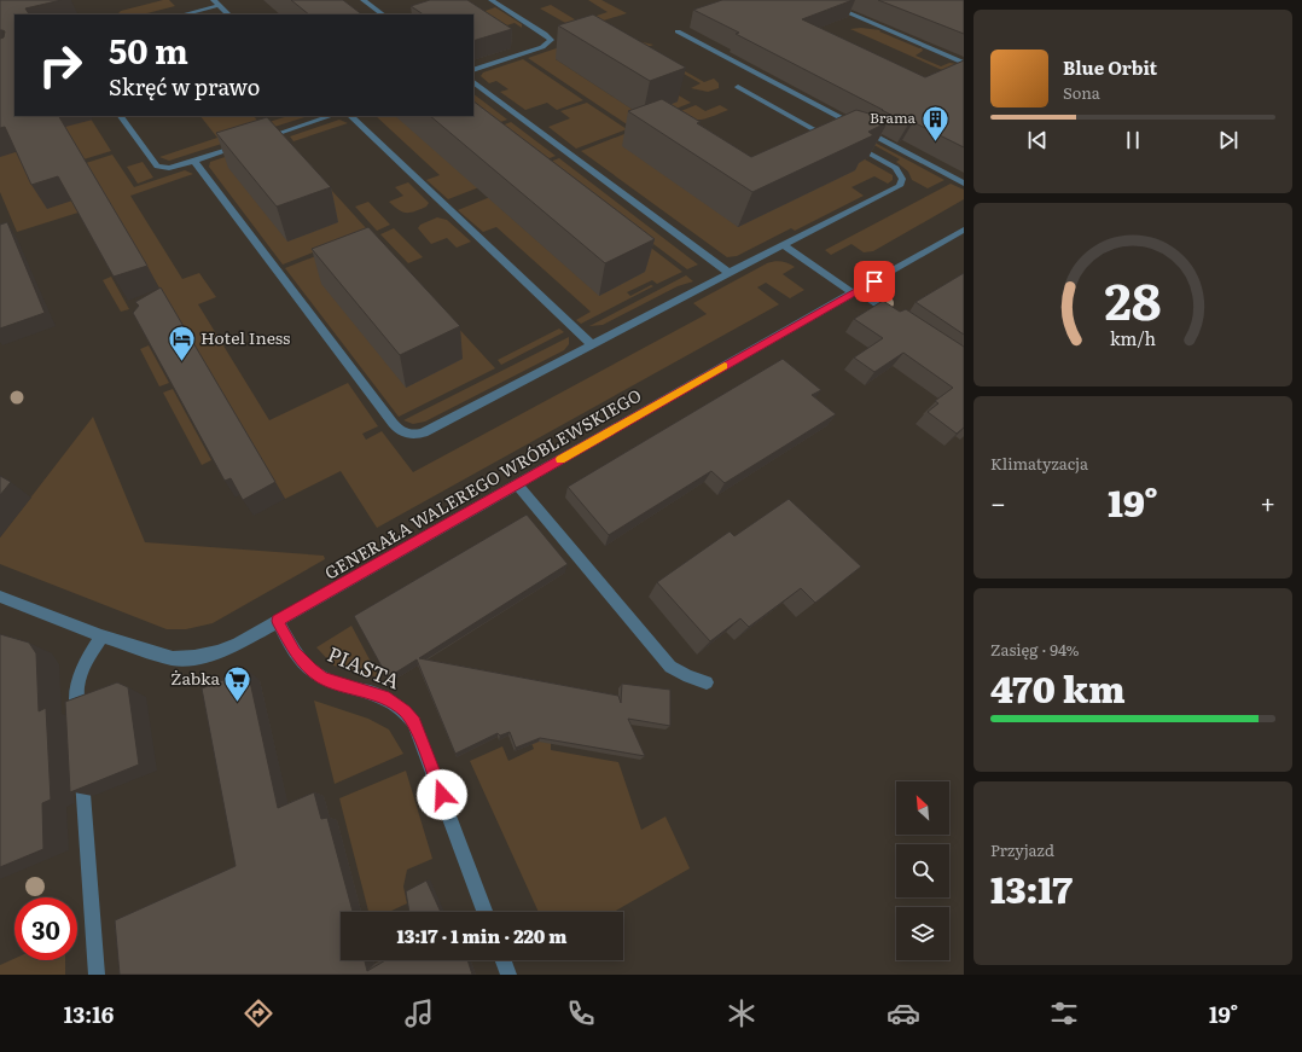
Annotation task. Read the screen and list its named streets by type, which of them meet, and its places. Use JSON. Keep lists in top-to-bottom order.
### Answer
{
  "streets": {
    "street": ["GENERAŁA WALEREGO WRÓBLEWSKIEGO", "PIASTA"]
  },
  "crossings": [
    ["GENERAŁA WALEREGO WRÓBLEWSKIEGO", "PIASTA"]
  ],
  "places": {
    "building": ["Brama"],
    "hotel": ["Hotel Iness"],
    "supermarket": ["Żabka"]
  },
  "north": "top left",
  "page": {
    "turn": ["50 m", "Skręć w prawo"],
    "song": ["Blue Orbit", "Sona"],
    "tile": [
      "Klimatyzacja",
      ["Zasięg · 94%", "470 km"],
      ["Przyjazd", "13:17"]
    ],
    "heat": ["−", "19°", "+"],
    "limit": "30",
    "trip": "13:17 · 1 min · 220 m",
    "tabs": ["13:16", "19°"],
    "gauge": ["28", "km/h"]
  }
}
